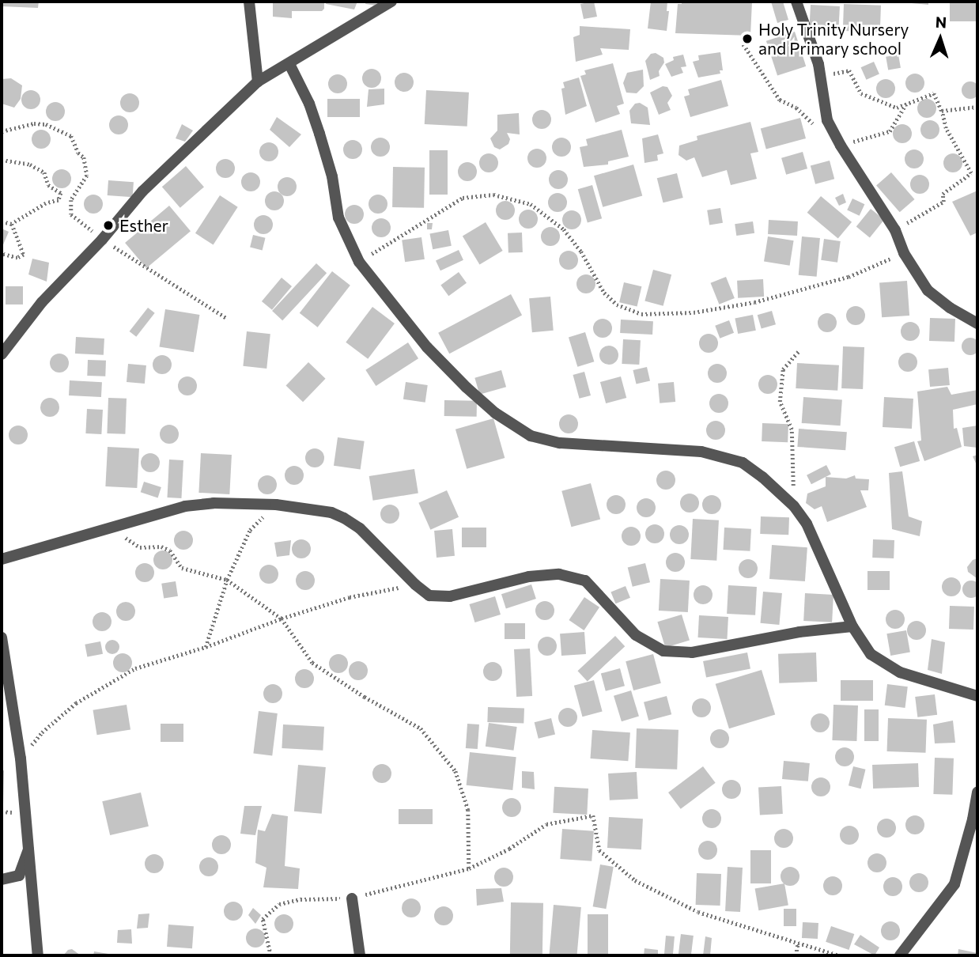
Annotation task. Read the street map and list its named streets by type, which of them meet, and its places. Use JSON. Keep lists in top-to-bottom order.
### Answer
{
  "places": ["Holy Trinity Nursery and Primary school", "Esther"],
  "north": "top"
}
